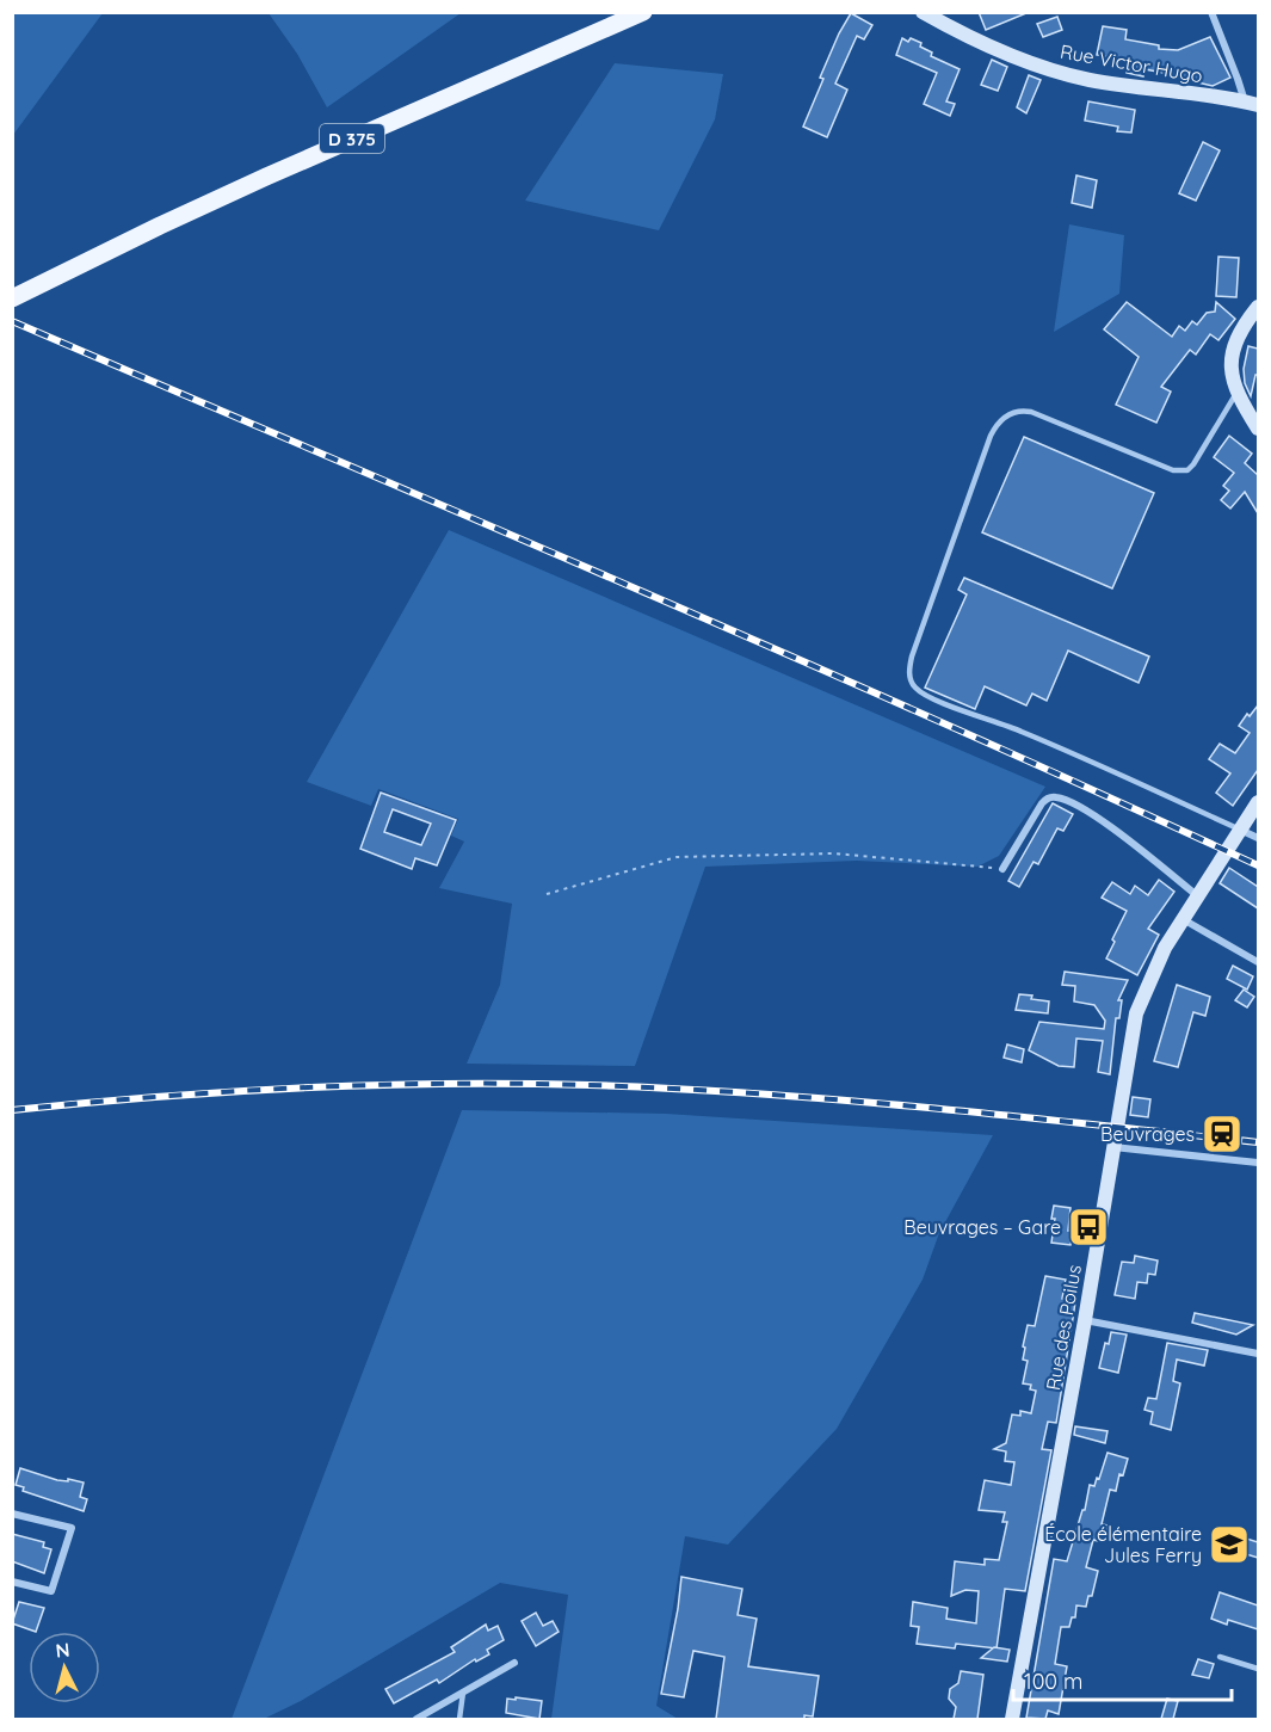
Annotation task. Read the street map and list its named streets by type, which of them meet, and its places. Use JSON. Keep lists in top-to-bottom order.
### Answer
{
  "streets": {
    "main road": ["D 375"],
    "street": ["Rue Victor Hugo", "Rue des Poilus"]
  },
  "places": {
    "station": ["Beuvrages"],
    "bus stop": ["Beuvrages – Gare"],
    "school or university": ["École élémentaire Jules Ferry"]
  },
  "scale_bar": "100 m",
  "north": "top"
}
